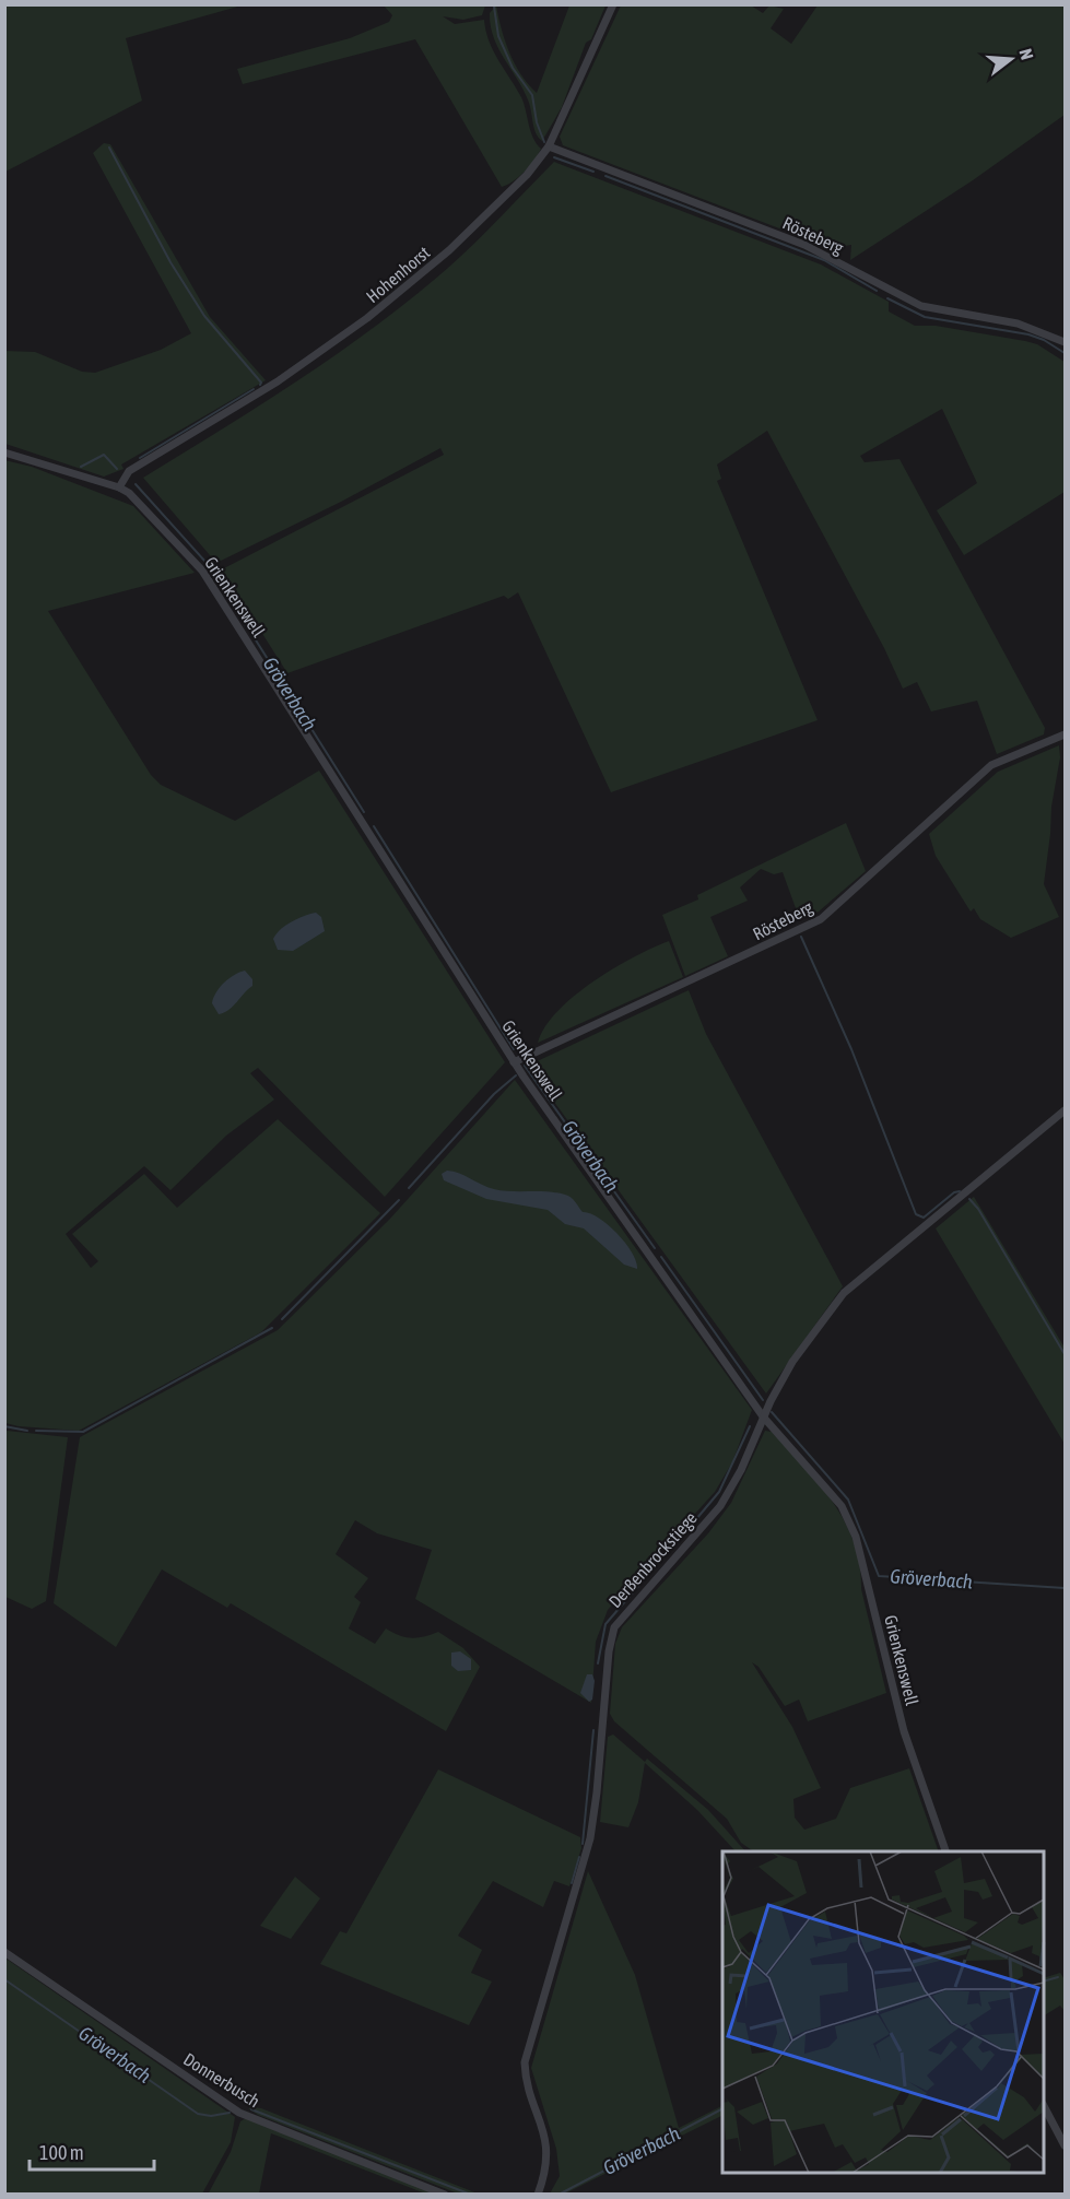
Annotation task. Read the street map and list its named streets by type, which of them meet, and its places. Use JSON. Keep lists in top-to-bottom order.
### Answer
{
  "streets": {
    "street": [
      "Rösteberg",
      "Hohenhorst",
      "Grienkenswell",
      "Derßenbrockstiege",
      "Donnerbusch"
    ]
  },
  "crossings": [
    ["Rösteberg", "Hohenhorst"],
    ["Rösteberg", "Grienkenswell"],
    ["Hohenhorst", "Grienkenswell"],
    ["Grienkenswell", "Derßenbrockstiege"]
  ],
  "water": ["Gröverbach"],
  "scale_bar": "100 m",
  "north": "right"
}
